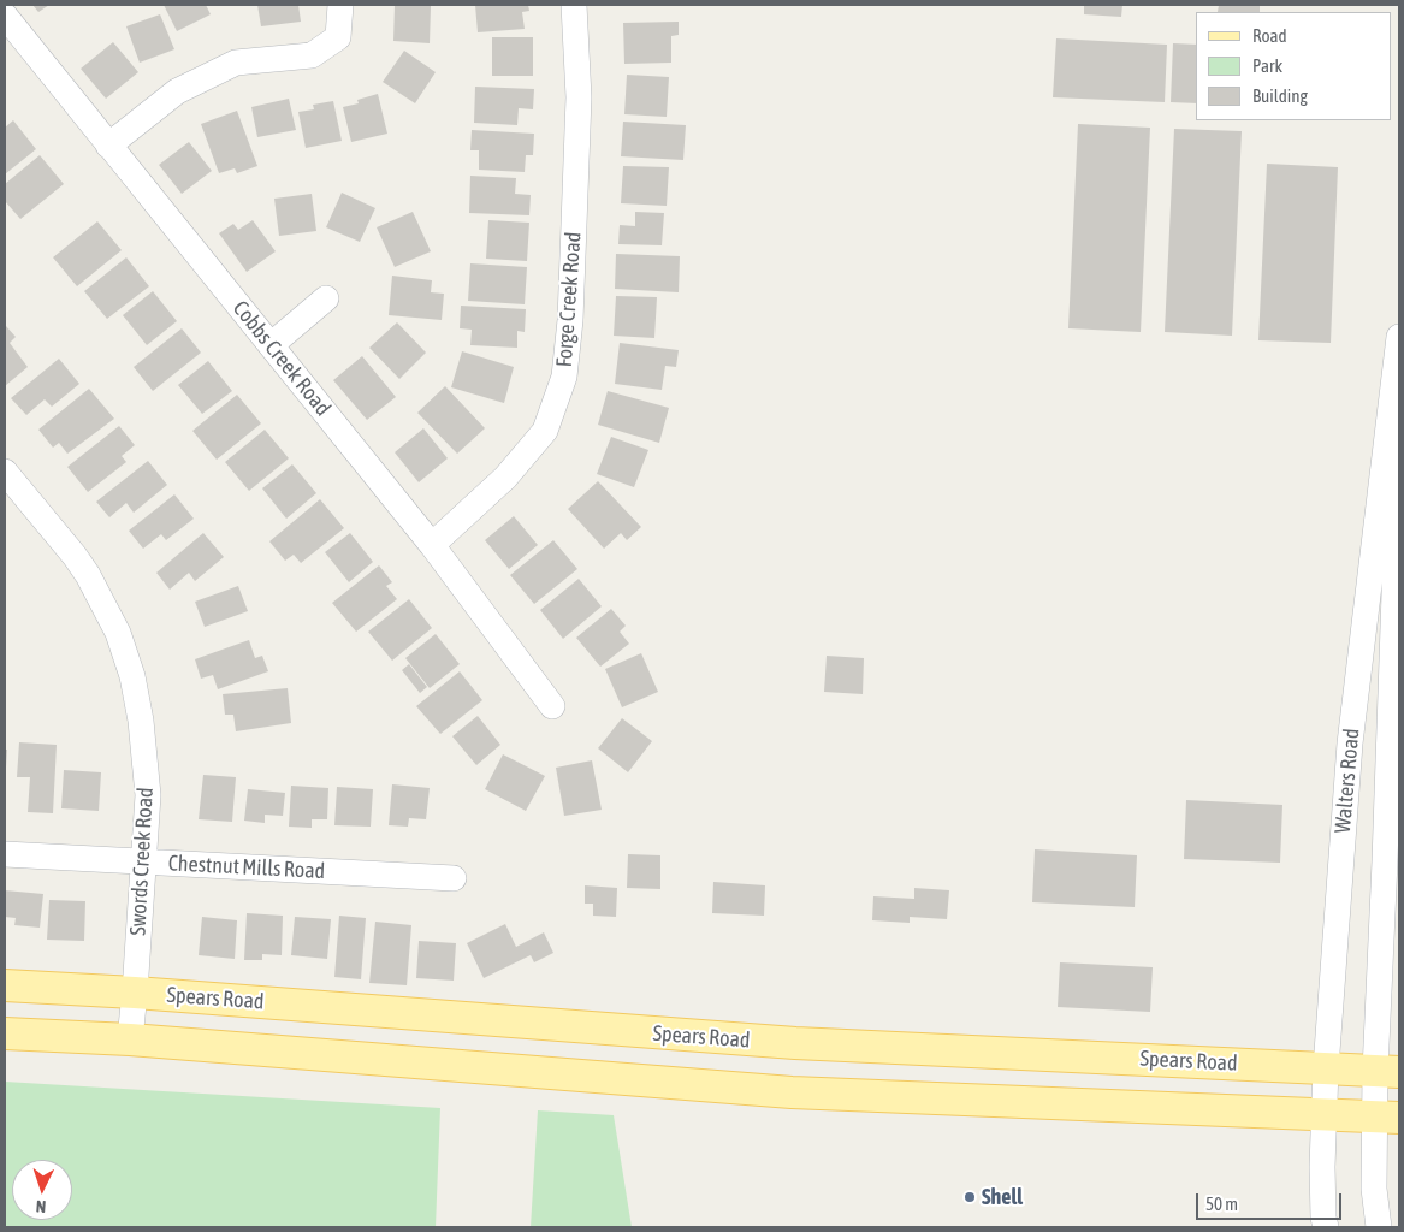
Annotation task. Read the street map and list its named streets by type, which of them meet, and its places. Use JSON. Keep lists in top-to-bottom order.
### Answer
{
  "streets": {
    "main road": ["Spears Road"],
    "street": [
      "Forge Creek Road",
      "Cobbs Creek Road",
      "Walters Road",
      "Swords Creek Road",
      "Chestnut Mills Road"
    ]
  },
  "crossings": [
    ["Forge Creek Road", "Cobbs Creek Road"],
    ["Walters Road", "Spears Road"],
    ["Swords Creek Road", "Chestnut Mills Road"],
    ["Swords Creek Road", "Spears Road"]
  ],
  "places": ["Shell"],
  "legend": ["Road", "Park", "Building"],
  "scale_bar": "50 m",
  "north": "bottom"
}
